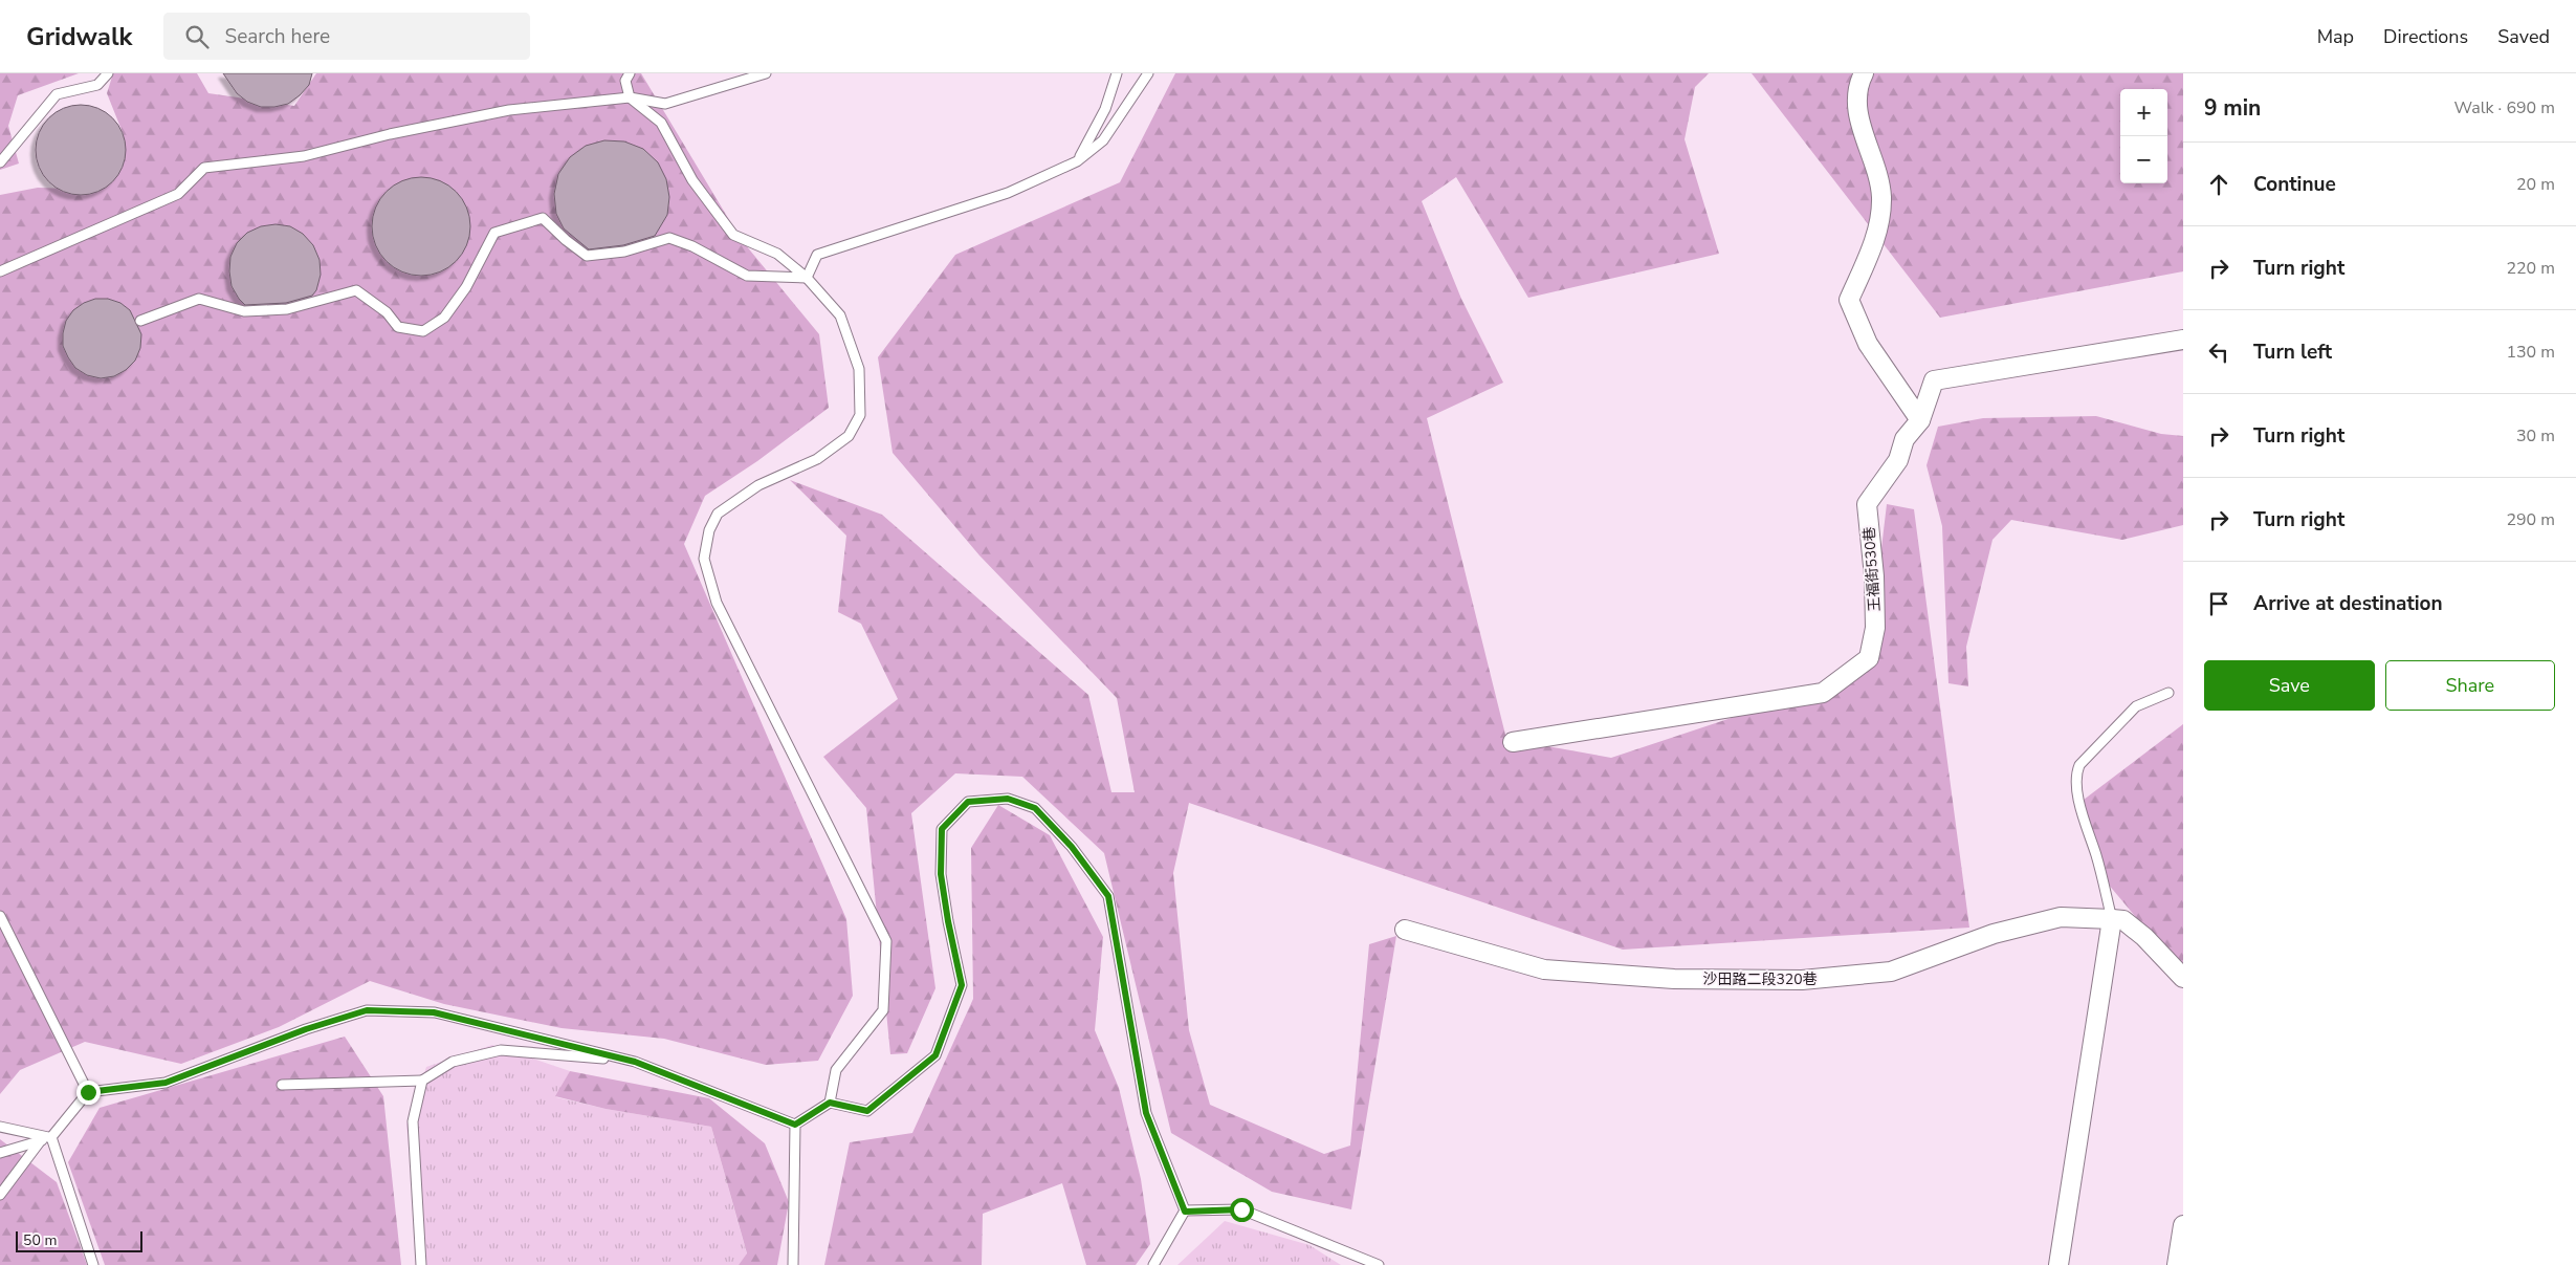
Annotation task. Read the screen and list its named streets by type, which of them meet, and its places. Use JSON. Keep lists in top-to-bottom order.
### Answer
{
  "streets": {
    "street": ["王福街530巷", "沙田路二段320巷"]
  },
  "scale_bar": "50 m",
  "page": {
    "header": "Gridwalk",
    "search": "Search here",
    "nav": ["Map", "Directions", "Saved"],
    "heading": ["9 min", "Walk · 690 m"],
    "map_buttons": ["+", "−"],
    "list": [
      ["Continue", "20 m"],
      ["Turn right", "220 m"],
      ["Turn left", "130 m"],
      ["Turn right", "30 m"],
      ["Turn right", "290 m"],
      "Arrive at destination"
    ],
    "buttons": ["Save", "Share"],
    "scale": "50 m"
  }
}
